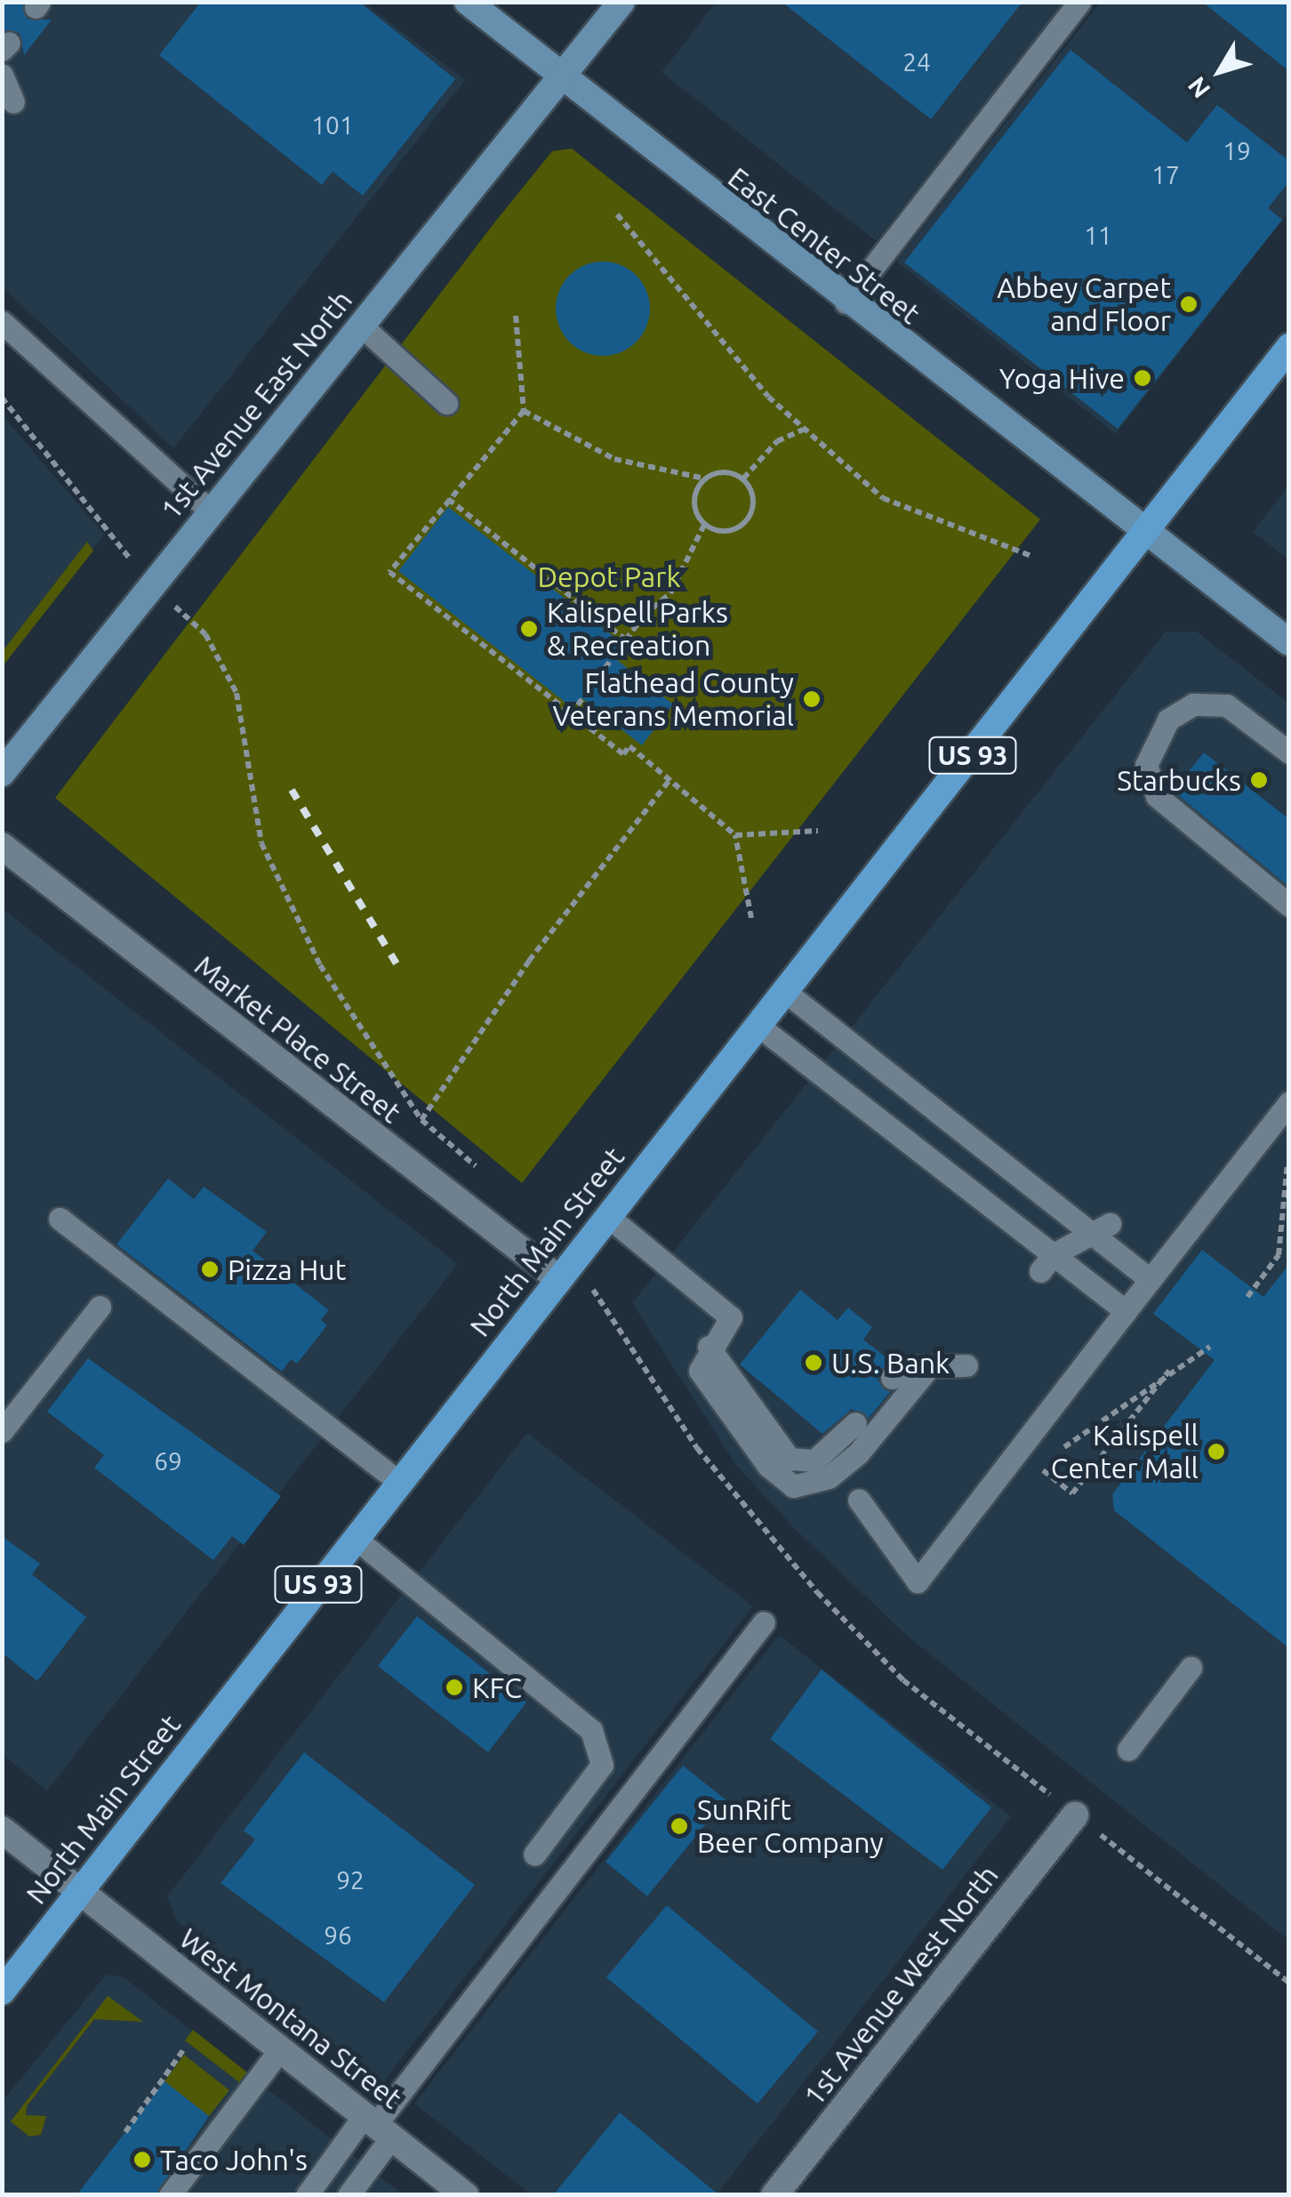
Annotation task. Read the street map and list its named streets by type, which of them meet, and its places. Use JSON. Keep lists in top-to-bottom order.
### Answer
{
  "streets": {
    "main road": ["US 93", "North Main Street"],
    "street": [
      "East Center Street",
      "1st Avenue East North",
      "Market Place Street",
      "1st Avenue West North",
      "West Montana Street"
    ]
  },
  "crossings": [
    ["East Center Street", "1st Avenue East North"],
    ["East Center Street", "US 93"],
    ["East Center Street", "North Main Street"],
    ["US 93", "North Main Street"],
    ["Market Place Street", "North Main Street"],
    ["North Main Street", "West Montana Street"]
  ],
  "parks": ["Depot Park"],
  "places": [
    "Abbey Carpet and Floor",
    "Yoga Hive",
    "Kalispell Parks & Recreation",
    "Flathead County Veterans Memorial",
    "Starbucks",
    "Pizza Hut",
    "U.S. Bank",
    "Kalispell Center Mall",
    "KFC",
    "SunRift Beer Company",
    "Taco John's"
  ],
  "house_numbers": [
    "24",
    "101",
    "19",
    "17",
    "11",
    "69",
    "92",
    "96"
  ],
  "north": "bottom left"
}
